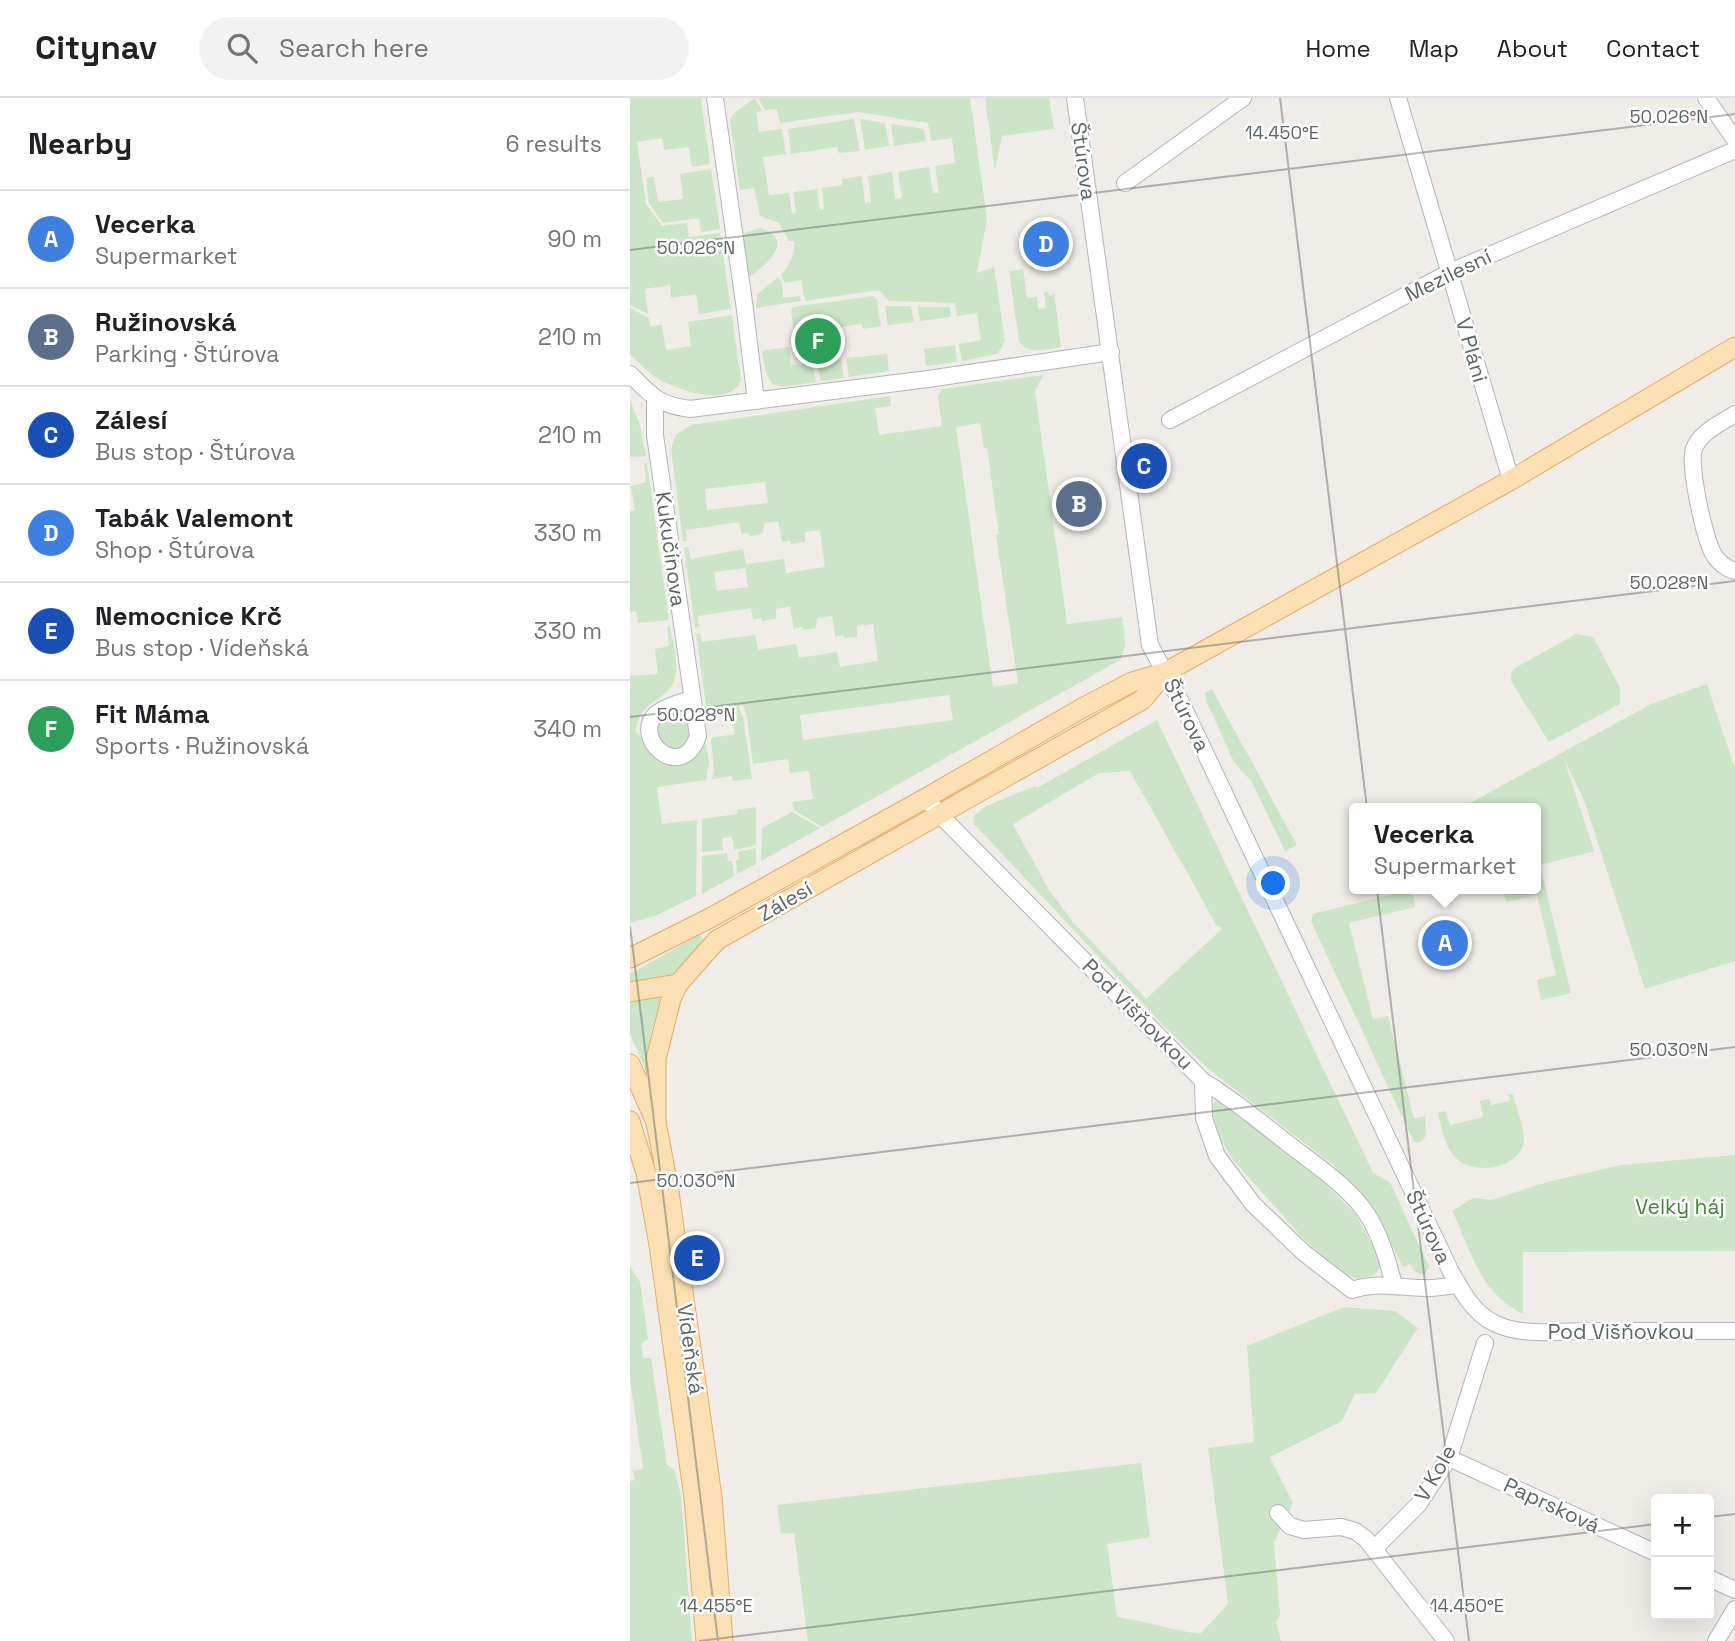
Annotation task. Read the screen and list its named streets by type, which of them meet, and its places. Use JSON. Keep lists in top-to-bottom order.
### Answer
{
  "streets": {
    "main road": ["Zálesí", "Vídeňská"],
    "street": [
      "Štúrova",
      "Mezilesní",
      "V Pláni",
      "Kukučínova",
      "Pod Višňovkou",
      "V Kole",
      "Paprsková"
    ]
  },
  "crossings": [
    ["Štúrova", "Zálesí"],
    ["Štúrova", "Pod Višňovkou"],
    ["Mezilesní", "V Pláni"],
    ["V Pláni", "Zálesí"],
    ["Zálesí", "Pod Višňovkou"],
    ["Zálesí", "Vídeňská"],
    ["V Kole", "Paprsková"]
  ],
  "parks": ["Velký háj"],
  "page": {
    "header": "Citynav",
    "search": "Search here",
    "nav": [
      "Home",
      "Map",
      "About",
      "Contact"
    ],
    "heading": ["Nearby", "6 results"],
    "list": [
      {
        "mark": "A",
        "name": "Vecerka",
        "note": "Supermarket",
        "value": "90 m"
      },
      {
        "mark": "B",
        "name": "Ružinovská",
        "note": "Parking · Štúrova",
        "value": "210 m"
      },
      {
        "mark": "C",
        "name": "Zálesí",
        "note": "Bus stop · Štúrova",
        "value": "210 m"
      },
      {
        "mark": "D",
        "name": "Tabák Valemont",
        "note": "Shop · Štúrova",
        "value": "330 m"
      },
      {
        "mark": "E",
        "name": "Nemocnice Krč",
        "note": "Bus stop · Vídeňská",
        "value": "330 m"
      },
      {
        "mark": "F",
        "name": "Fit Máma",
        "note": "Sports · Ružinovská",
        "value": "340 m"
      }
    ],
    "pins": [
      "D",
      "F",
      "C",
      "B",
      "A",
      "E"
    ],
    "popup": ["Vecerka", "Supermarket"],
    "map_buttons": ["+", "−"]
  },
  "coordinates": [
    "50.026°N",
    "14.450°E",
    "50.028°N",
    "50.030°N",
    "14.455°E"
  ]
}
